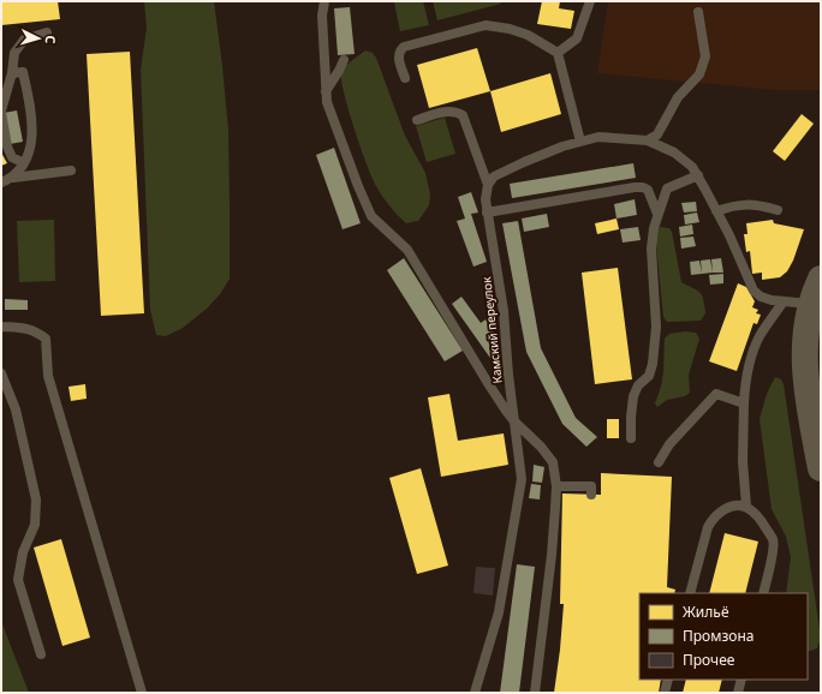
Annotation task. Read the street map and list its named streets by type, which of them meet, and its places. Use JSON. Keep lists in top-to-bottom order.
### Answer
{
  "streets": {
    "lane": ["Камский переулок"]
  },
  "legend": ["Жильё", "Промзона", "Прочее"],
  "north": "right"
}
